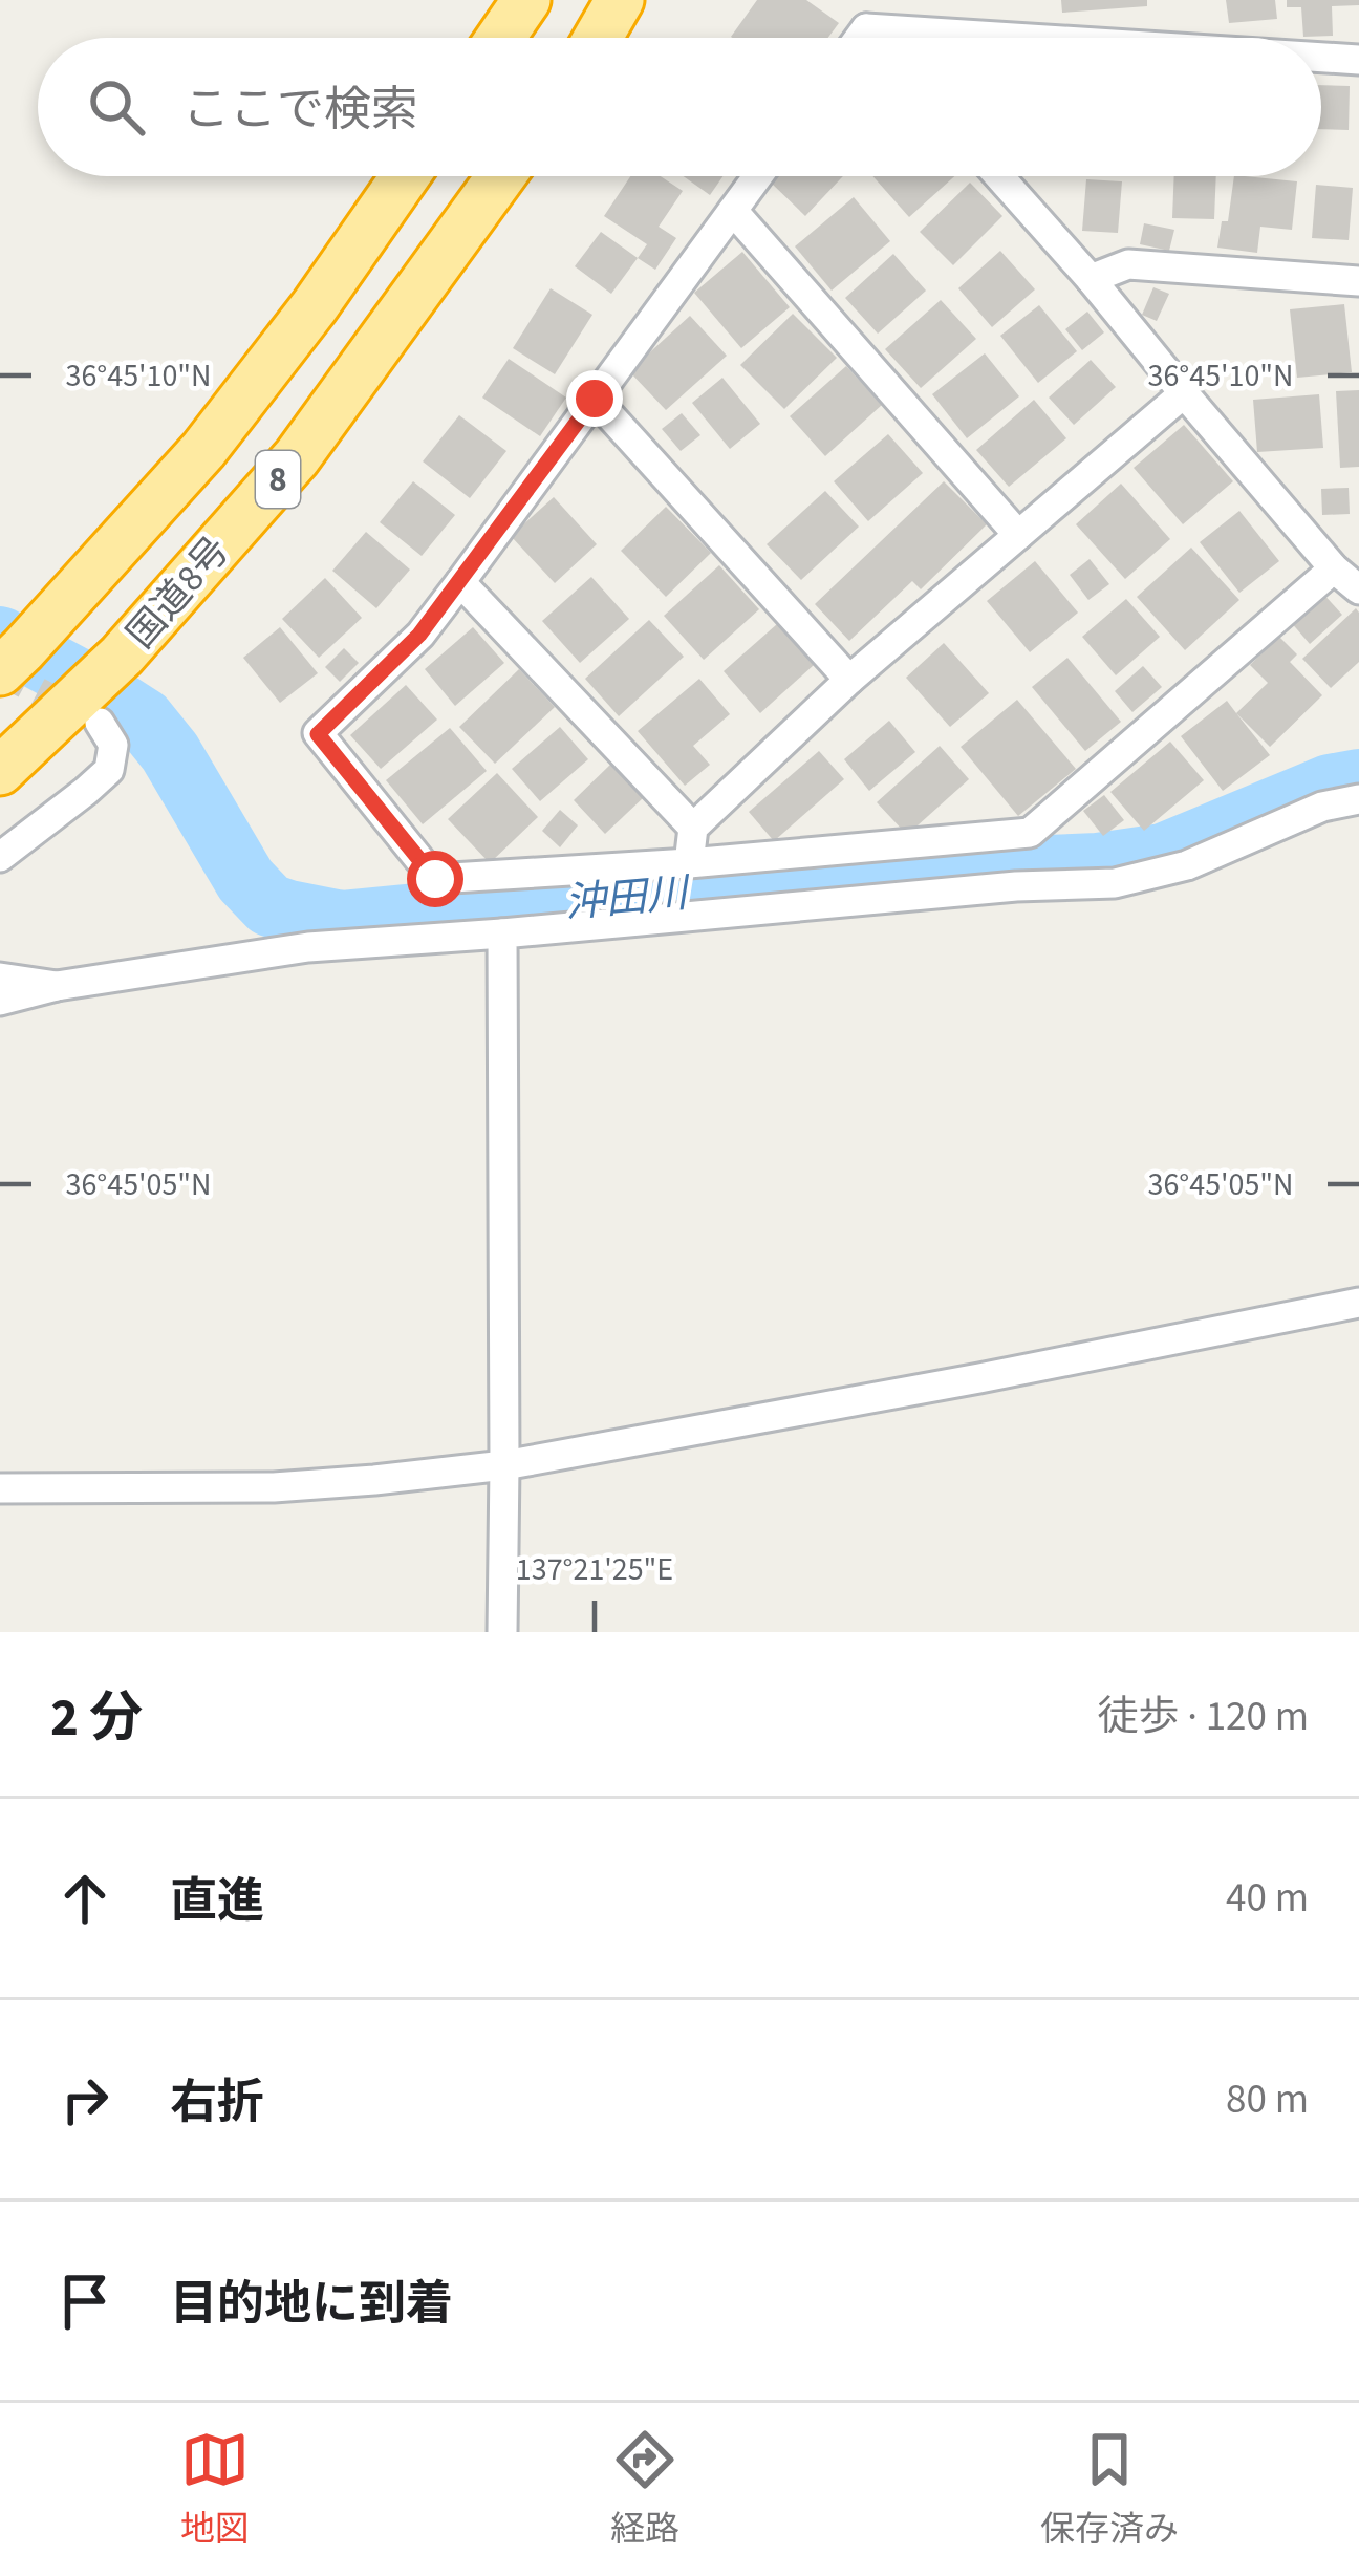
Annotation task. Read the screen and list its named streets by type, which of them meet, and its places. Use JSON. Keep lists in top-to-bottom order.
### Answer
{
  "streets": {
    "highway": ["8", "国道8号"]
  },
  "water": ["沖田川"],
  "page": {
    "search": "ここで検索",
    "heading": ["2 分", "徒歩 · 120 m"],
    "list": [
      ["直進", "40 m"],
      ["右折", "80 m"],
      "目的地に到着"
    ],
    "nav": ["地図", "経路", "保存済み"]
  },
  "coordinates": ["36°45'10\"N", "36°45'05\"N", "137°21'25\"E"]
}
